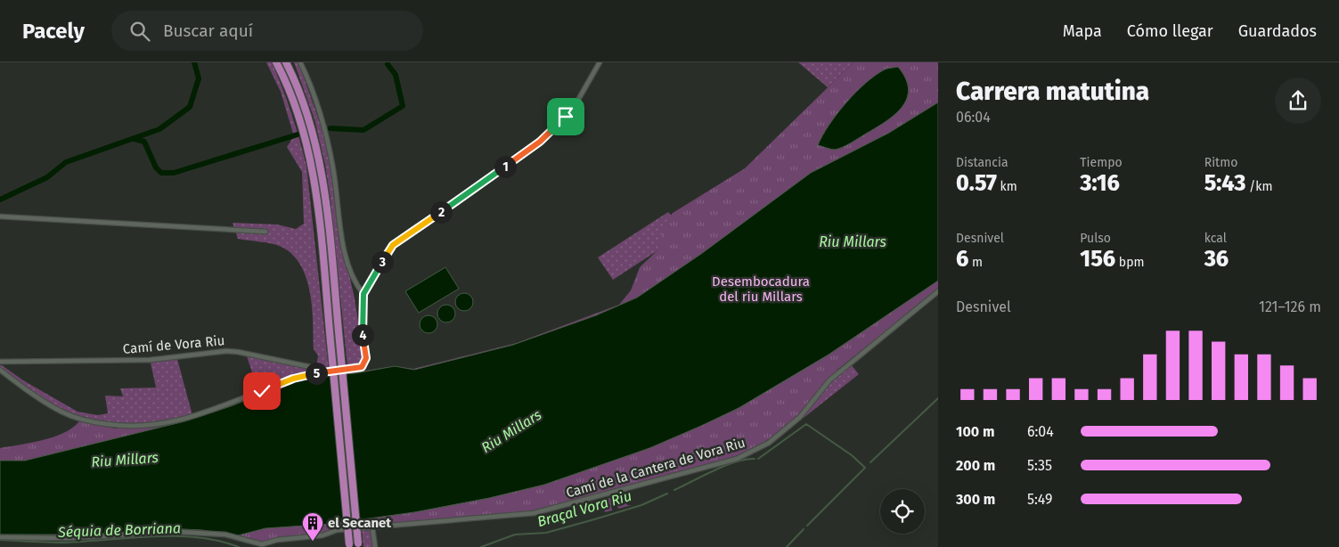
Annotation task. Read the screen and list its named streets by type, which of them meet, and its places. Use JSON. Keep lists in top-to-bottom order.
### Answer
{
  "streets": {
    "street": ["Camí de Vora Riu", "Camí de la Cantera de Vora Riu"]
  },
  "water": ["Riu Millars", "Braçal Vora Riu", "Séquia de Borriana"],
  "parks": ["Desembocadura del riu Millars"],
  "places": {
    "building": ["el Secanet"]
  },
  "page": {
    "header": "Pacely",
    "search": "Buscar aquí",
    "nav": ["Mapa", "Cómo llegar", "Guardados"],
    "heading": ["Carrera matutina", "06:04"],
    "stats": [
      ["Distancia", "0.57 km"],
      ["Tiempo", "3:16"],
      ["Ritmo", "5:43 /km"],
      ["Desnivel", "6 m"],
      ["Pulso", "156 bpm"],
      ["kcal", "36"]
    ],
    "pins": [
      "1",
      "2",
      "3",
      "4",
      "5"
    ],
    "chart": ["Desnivel", "121–126 m"],
    "list": [
      {
        "name": "100 m",
        "note": "6:04"
      },
      {
        "name": "200 m",
        "note": "5:35"
      },
      {
        "name": "300 m",
        "note": "5:49"
      }
    ]
  }
}
